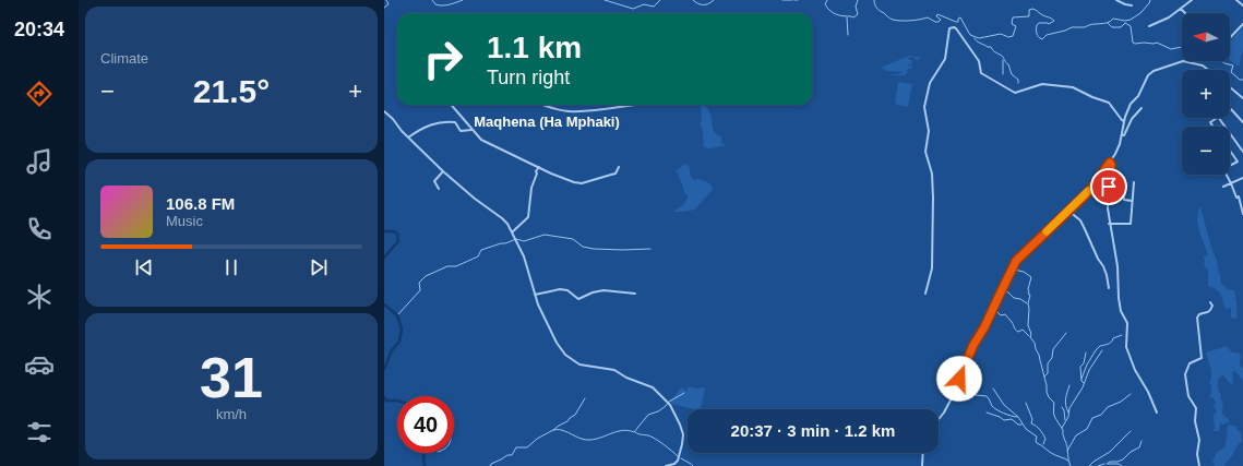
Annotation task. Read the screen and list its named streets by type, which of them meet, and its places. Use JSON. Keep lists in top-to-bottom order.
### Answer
{
  "districts": ["Maqhena (Ha Mphaki)"],
  "north": "left",
  "page": {
    "tabs": "20:34",
    "tile": [
      "Climate",
      ["31", "km/h"]
    ],
    "map_buttons": ["+", "−"],
    "turn": ["1.1 km", "Turn right"],
    "heat": ["−", "21.5°", "+"],
    "song": ["106.8 FM", "Music"],
    "limit": "40",
    "trip": "20:37 · 3 min · 1.2 km"
  }
}
